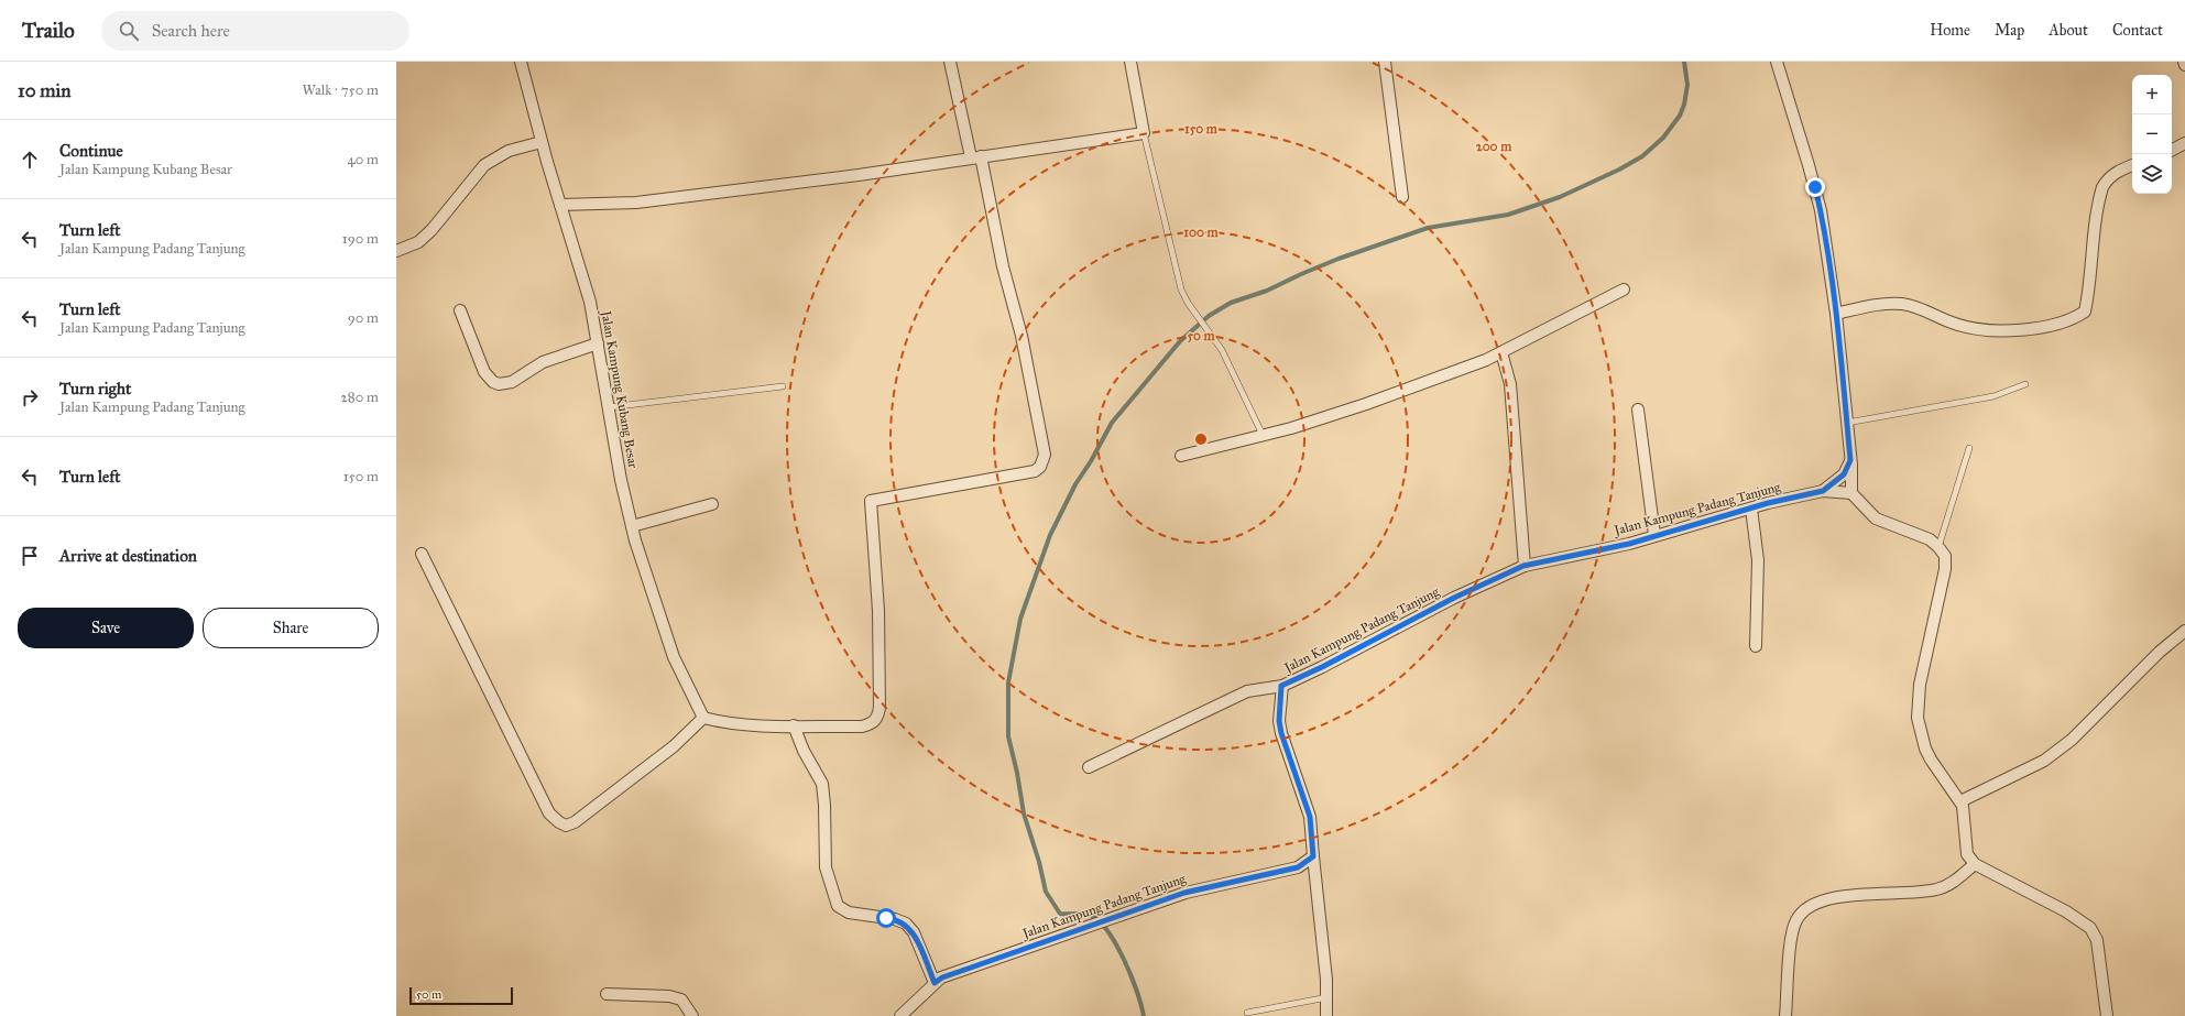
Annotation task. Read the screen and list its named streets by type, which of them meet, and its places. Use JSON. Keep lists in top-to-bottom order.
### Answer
{
  "streets": {
    "street": ["Jalan Kampung Kubang Besar", "Jalan Kampung Padang Tanjung"]
  },
  "scale_bar": "50 m",
  "page": {
    "header": "Trailo",
    "search": "Search here",
    "nav": [
      "Home",
      "Map",
      "About",
      "Contact"
    ],
    "heading": ["10 min", "Walk · 750 m"],
    "map_buttons": ["+", "−"],
    "list": [
      ["Continue", "Jalan Kampung Kubang Besar", "40 m"],
      ["Turn left", "Jalan Kampung Padang Tanjung", "190 m"],
      ["Turn left", "Jalan Kampung Padang Tanjung", "90 m"],
      ["Turn right", "Jalan Kampung Padang Tanjung", "280 m"],
      ["Turn left", "150 m"],
      "Arrive at destination"
    ],
    "buttons": ["Save", "Share"],
    "scale": "50 m"
  },
  "rings": [
    "150 m",
    "200 m",
    "100 m",
    "50 m"
  ]
}
